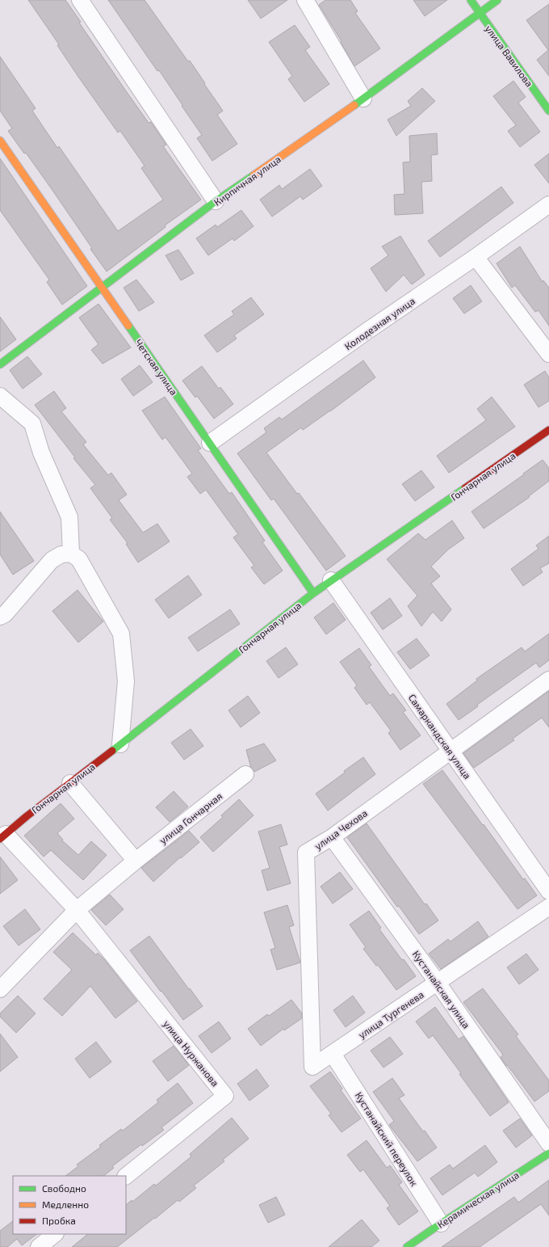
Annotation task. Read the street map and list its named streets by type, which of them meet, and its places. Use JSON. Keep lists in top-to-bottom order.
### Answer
{
  "streets": {
    "street": [
      "улица Вавилова",
      "Кирпичная улица",
      "Колодезная улица",
      "Четская улица",
      "Гончарная улица",
      "Самаркандская улица",
      "улица Гончарная",
      "улица Чехова",
      "Кустанайская улица",
      "улица Тургенева",
      "улица Нуржанова",
      "Кустанайский переулок",
      "Керамическая улица"
    ]
  },
  "crossings": [
    ["улица Вавилова", "Кирпичная улица"],
    ["Кирпичная улица", "Четская улица"],
    ["Колодезная улица", "Четская улица"],
    ["Четская улица", "Гончарная улица"],
    ["Гончарная улица", "Самаркандская улица"],
    ["Гончарная улица", "улица Нуржанова"],
    ["Самаркандская улица", "улица Чехова"],
    ["улица Гончарная", "улица Нуржанова"],
    ["улица Чехова", "Кустанайская улица"],
    ["улица Чехова", "улица Тургенева"],
    ["Кустанайская улица", "улица Тургенева"],
    ["улица Тургенева", "Кустанайский переулок"],
    ["Кустанайский переулок", "Керамическая улица"]
  ],
  "legend": ["Свободно", "Медленно", "Пробка"]
}
